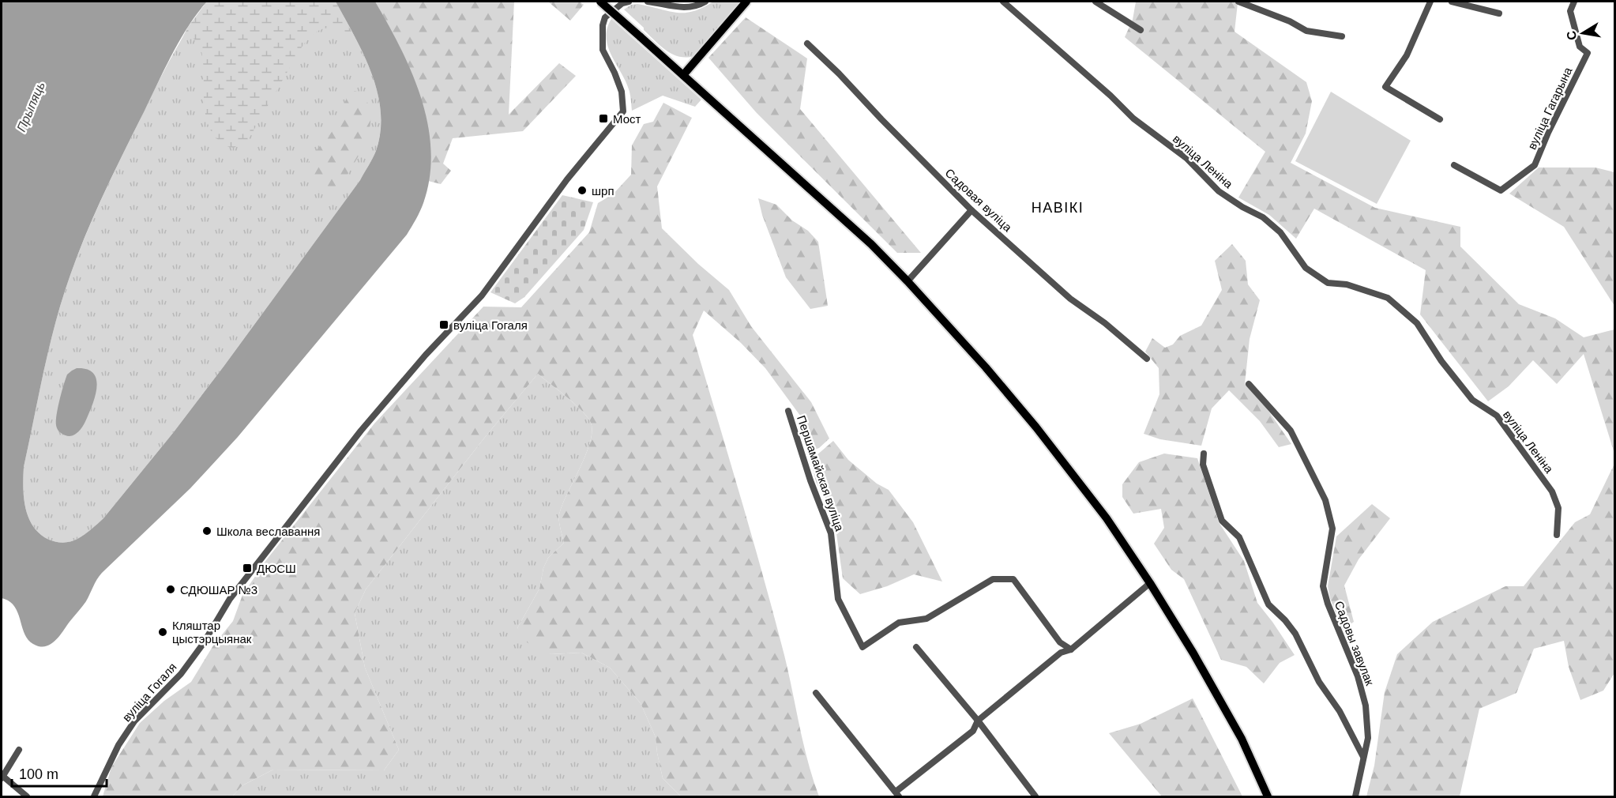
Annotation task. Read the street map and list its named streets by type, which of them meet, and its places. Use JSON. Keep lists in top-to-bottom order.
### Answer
{
  "streets": {
    "street": [
      "вуліца Гагарына",
      "вуліца Леніна",
      "Садовая вуліца",
      "Першамайская вуліца",
      "Садовы завулак",
      "вуліца Гогаля"
    ]
  },
  "districts": ["НАВІКІ"],
  "water": ["Прыпяць"],
  "places": {
    "transit": ["Мост", "вуліца Гогаля", "ДЮСШ"],
    "other": [
      "шрп",
      "Школа веславання",
      "СДЮШАР №3",
      "Кляштар цыстэрцыянак"
    ]
  },
  "scale_bar": "100 m",
  "north": "left"
}
